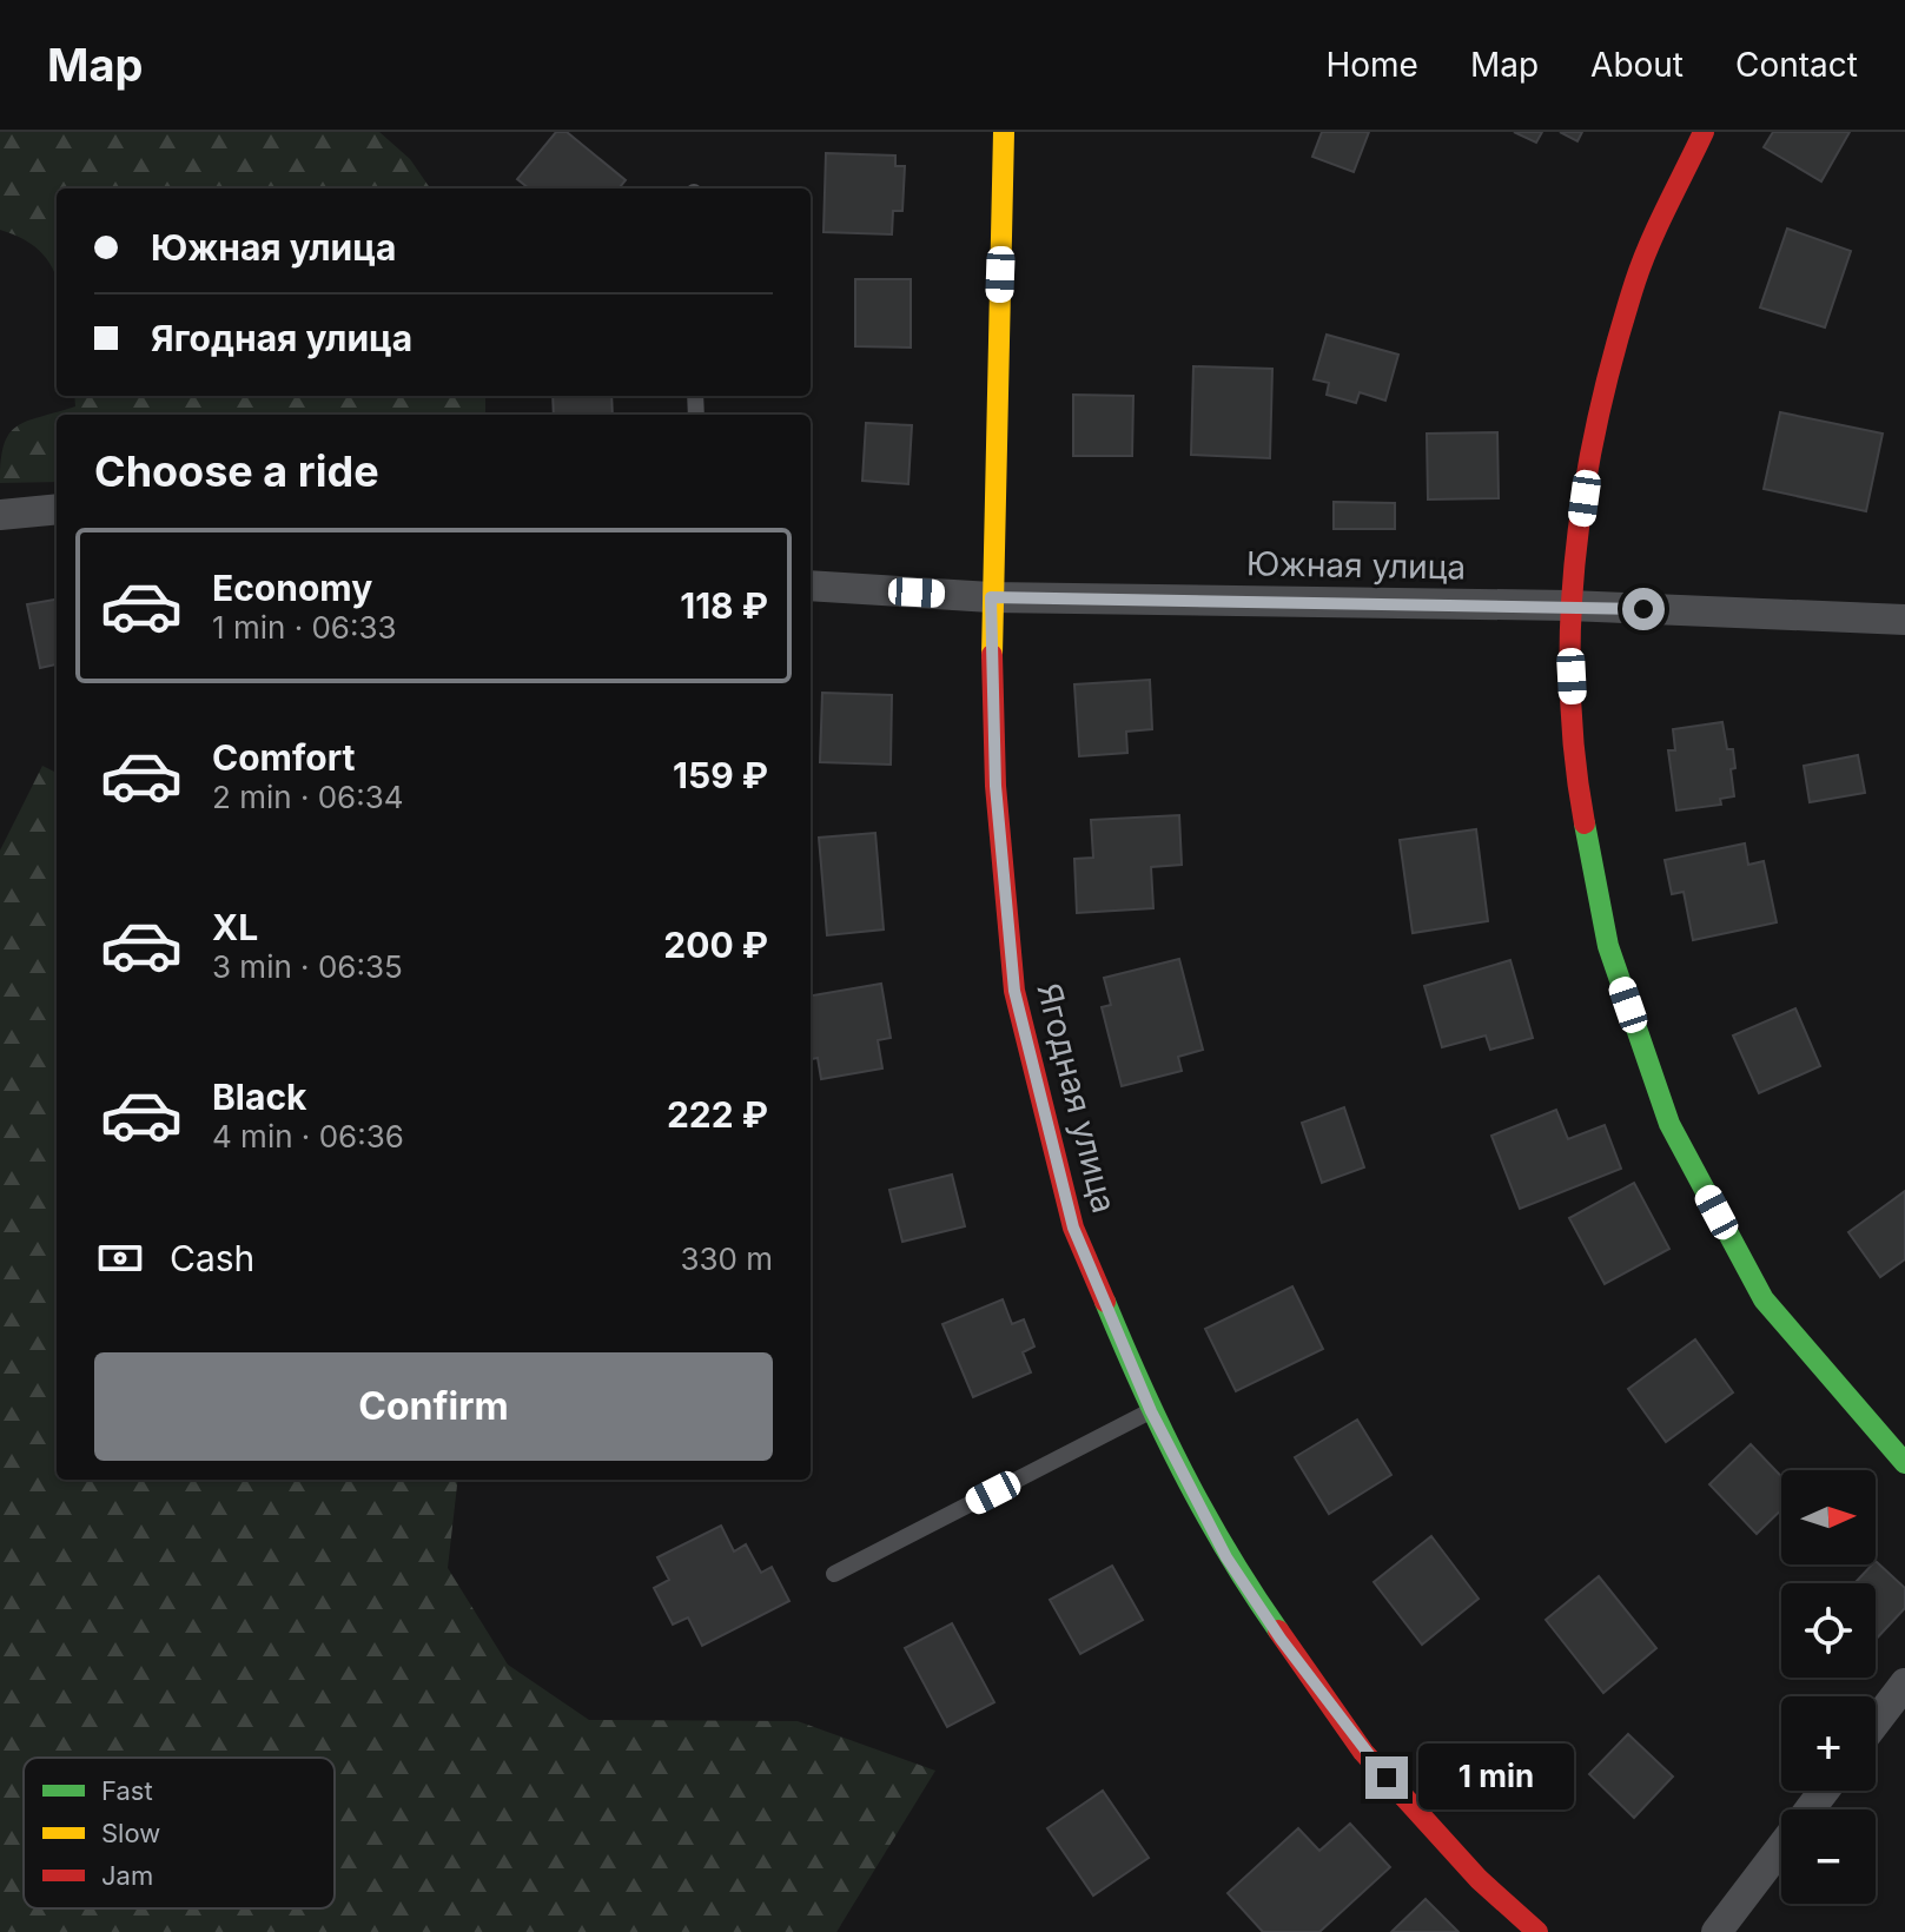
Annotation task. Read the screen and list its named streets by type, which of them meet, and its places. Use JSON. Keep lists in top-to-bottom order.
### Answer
{
  "streets": {
    "street": ["Южная улица", "Ягодная улица"]
  },
  "crossings": [
    ["Южная улица", "Ягодная улица"]
  ],
  "legend": ["Fast", "Slow", "Jam"],
  "north": "right",
  "page": {
    "header": "Map",
    "nav": [
      "Home",
      "Map",
      "About",
      "Contact"
    ],
    "banner": ["Южная улица", "Ягодная улица"],
    "heading": "Choose a ride",
    "list": [
      {
        "name": "Economy",
        "note": "1 min · 06:33",
        "value": "118 ₽"
      },
      {
        "name": "Comfort",
        "note": "2 min · 06:34",
        "value": "159 ₽"
      },
      {
        "name": "XL",
        "note": "3 min · 06:35",
        "value": "200 ₽"
      },
      {
        "name": "Black",
        "note": "4 min · 06:36",
        "value": "222 ₽"
      }
    ],
    "pay": ["Cash", "330 m"],
    "buttons": "Confirm",
    "map_buttons": ["+", "−"],
    "bubble": "1 min"
  }
}
